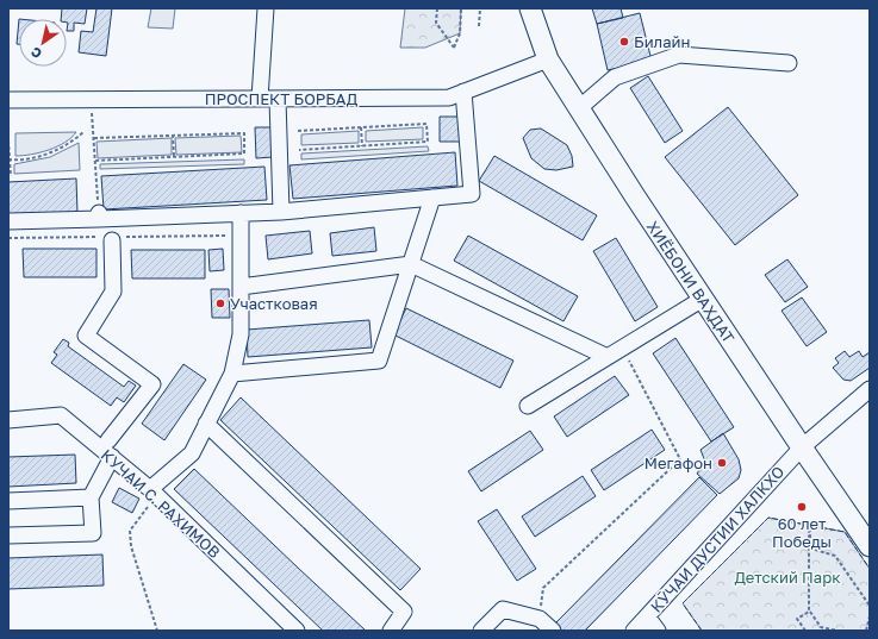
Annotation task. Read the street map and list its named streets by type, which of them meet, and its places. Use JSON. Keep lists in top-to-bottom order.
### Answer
{
  "streets": {
    "main road": ["ХИЁБОНИ ВАҲДАТ"],
    "street": ["ПРОСПЕКТ БОРБАД", "КУЧАИ С. РАХИМОВ", "КӮЧАИ ДУСТИИ ХАЛКХО"]
  },
  "crossings": [
    ["ПРОСПЕКТ БОРБАД", "ХИЁБОНИ ВАҲДАТ"],
    ["ХИЁБОНИ ВАҲДАТ", "КӮЧАИ ДУСТИИ ХАЛКХО"]
  ],
  "parks": ["Детский Парк"],
  "places": [
    "Билайн",
    "Участковая",
    "Мегафон",
    "60 лет Победы"
  ],
  "north": "bottom left"
}
